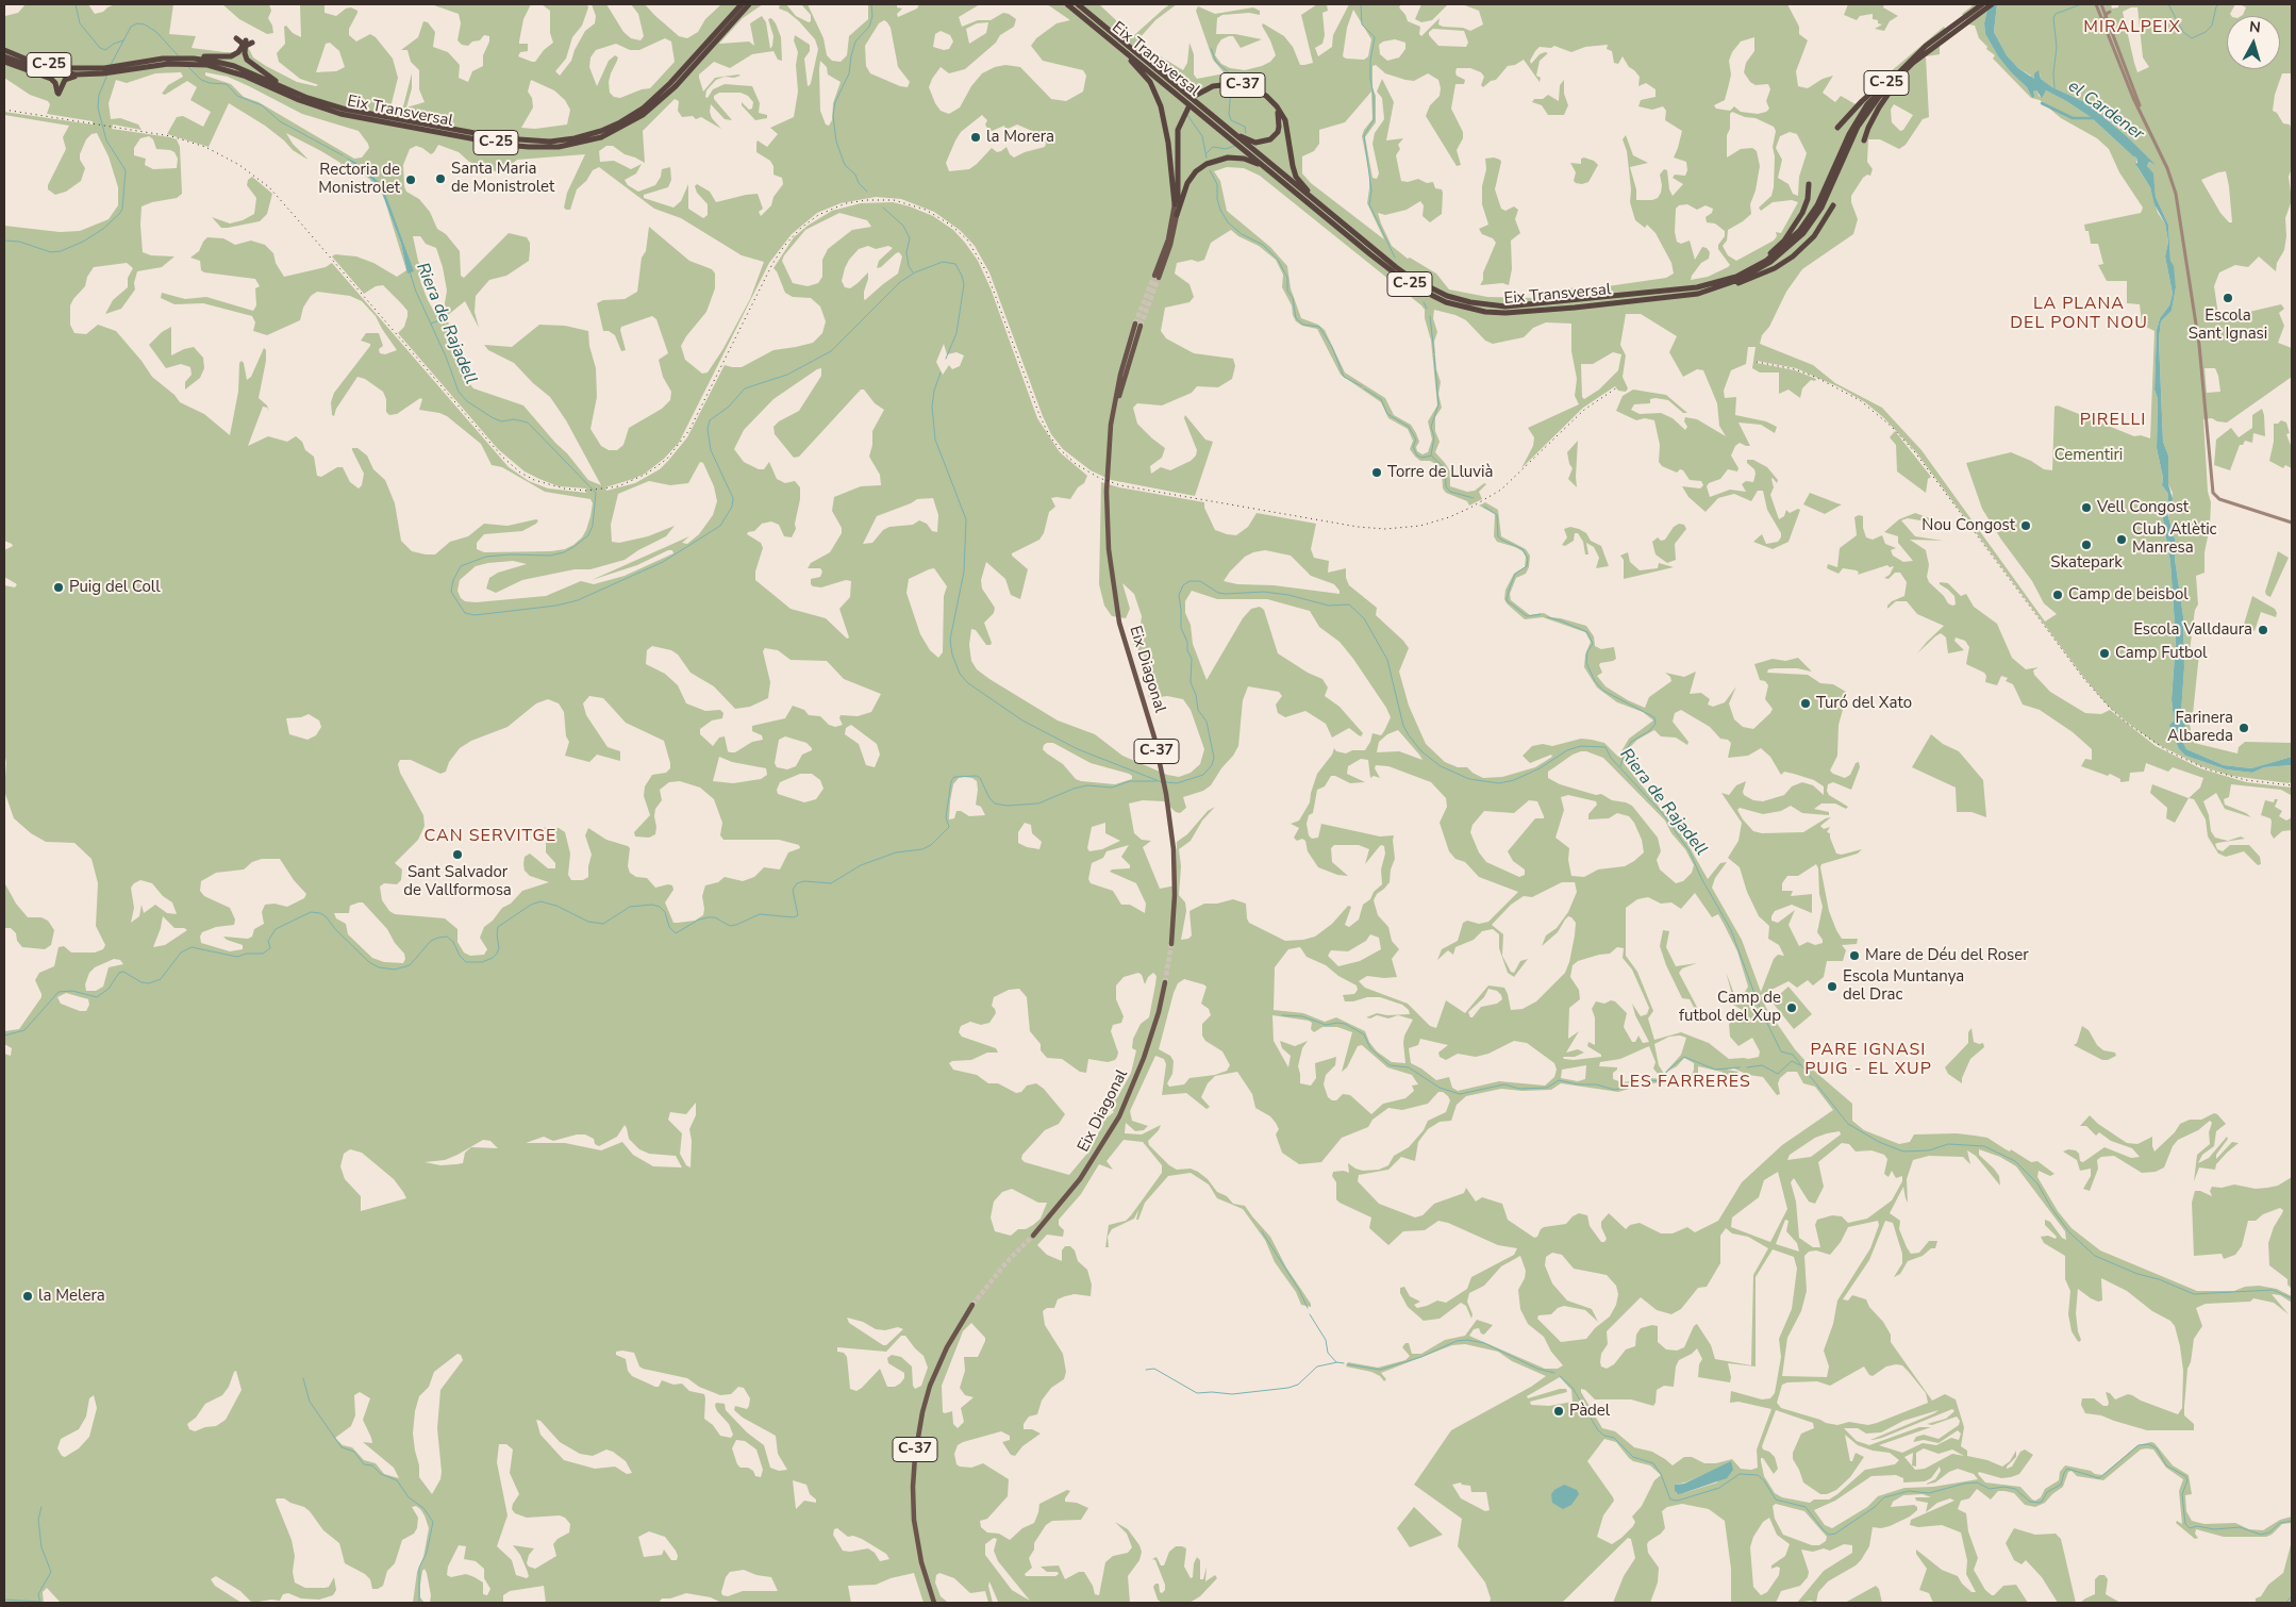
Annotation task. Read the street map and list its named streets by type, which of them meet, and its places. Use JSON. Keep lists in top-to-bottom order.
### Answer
{
  "streets": {
    "highway": [
      "Eix Transversal",
      "C-25",
      "C-37",
      "Eix Diagonal"
    ]
  },
  "crossings": [
    ["Eix Transversal", "C-37"]
  ],
  "districts": [
    "MIRALPEIX",
    "LA PLANA DEL PONT NOU",
    "PIRELLI",
    "CAN SERVITGE",
    "PARE IGNASI PUIG - EL XUP",
    "LES FARRERES"
  ],
  "water": ["el Cardener", "Riera de Rajadell"],
  "parks": ["Cementiri"],
  "places": [
    "la Morera",
    "Santa Maria de Monistrolet",
    "Rectoria de Monistrolet",
    "Escola Sant Ignasi",
    "Torre de Lluvià",
    "Vell Congost",
    "Nou Congost",
    "Club Atlètic Manresa",
    "Skatepark",
    "Puig del Coll",
    "Camp de beisbol",
    "Escola Valldaura",
    "Camp Futbol",
    "Turó del Xato",
    "Farinera Albareda",
    "Sant Salvador de Vallformosa",
    "Mare de Déu del Roser",
    "Escola Muntanya del Drac",
    "Camp de futbol del Xup",
    "la Melera",
    "Pàdel"
  ],
  "north": "top"
}
